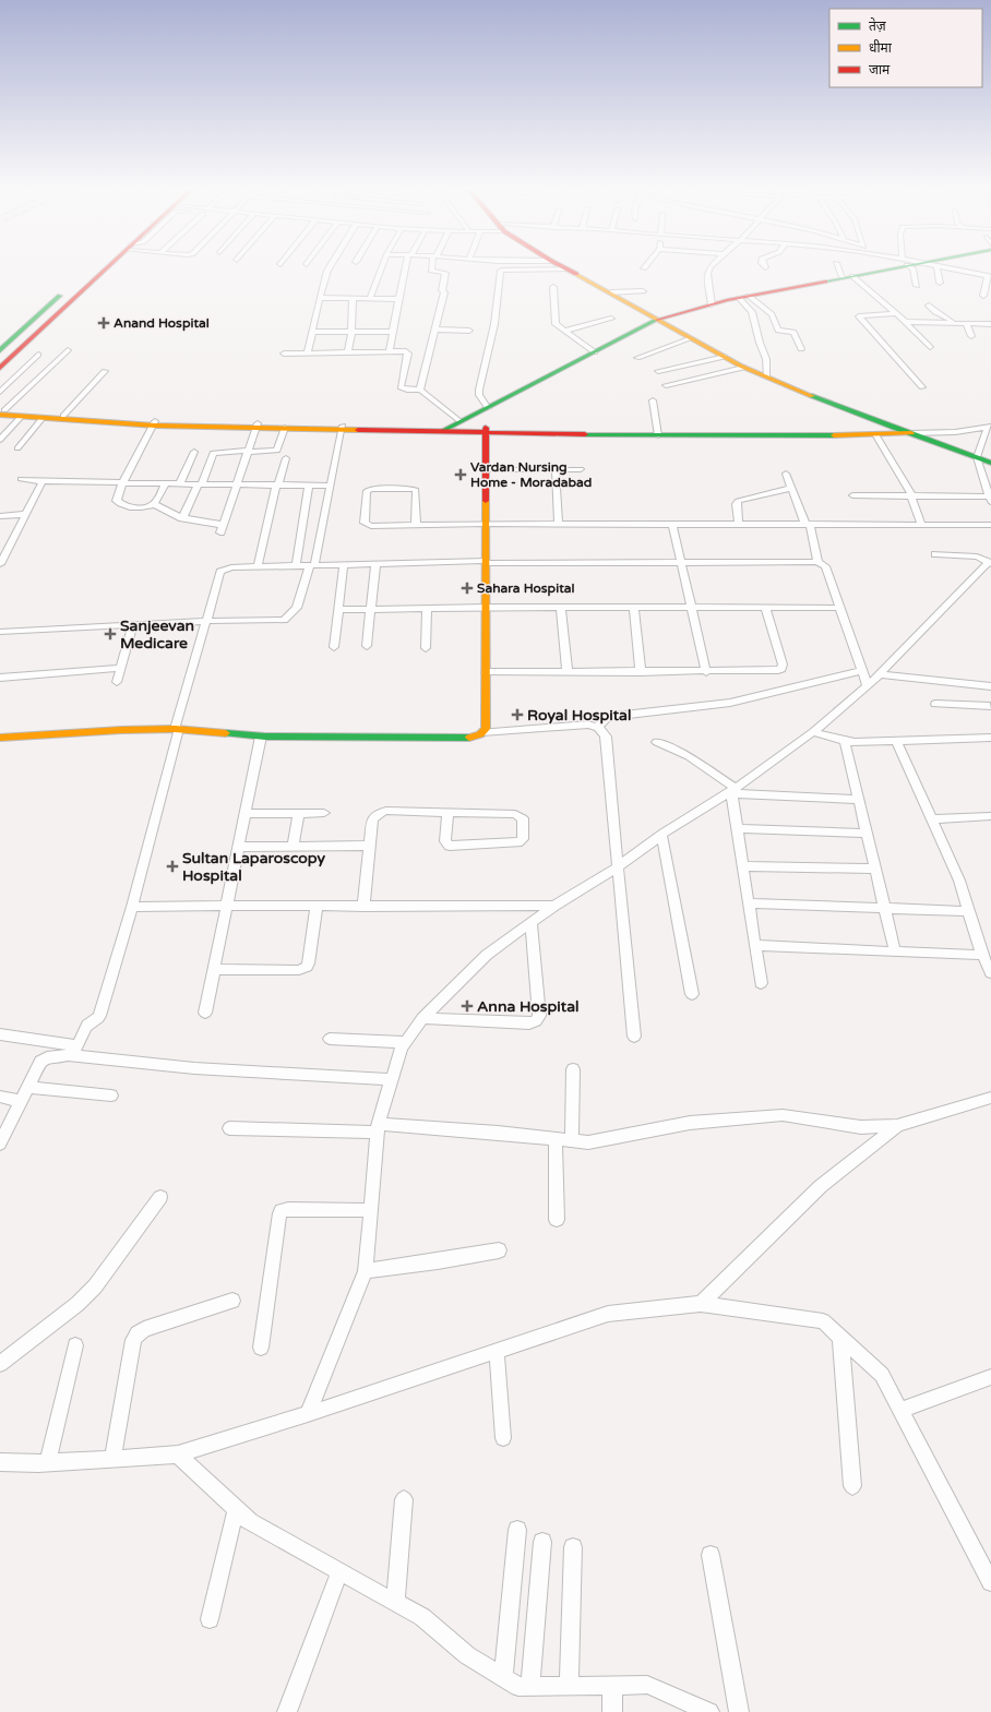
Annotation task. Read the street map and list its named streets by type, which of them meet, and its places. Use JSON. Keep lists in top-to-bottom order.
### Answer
{
  "places": {
    "health": [
      "Anand Hospital",
      "Vardan Nursing Home - Moradabad",
      "Sahara Hospital",
      "Sanjeevan Medicare",
      "Royal Hospital",
      "Sultan Laparoscopy Hospital",
      "Anna Hospital"
    ]
  },
  "legend": ["तेज़", "धीमा", "जाम"]
}
